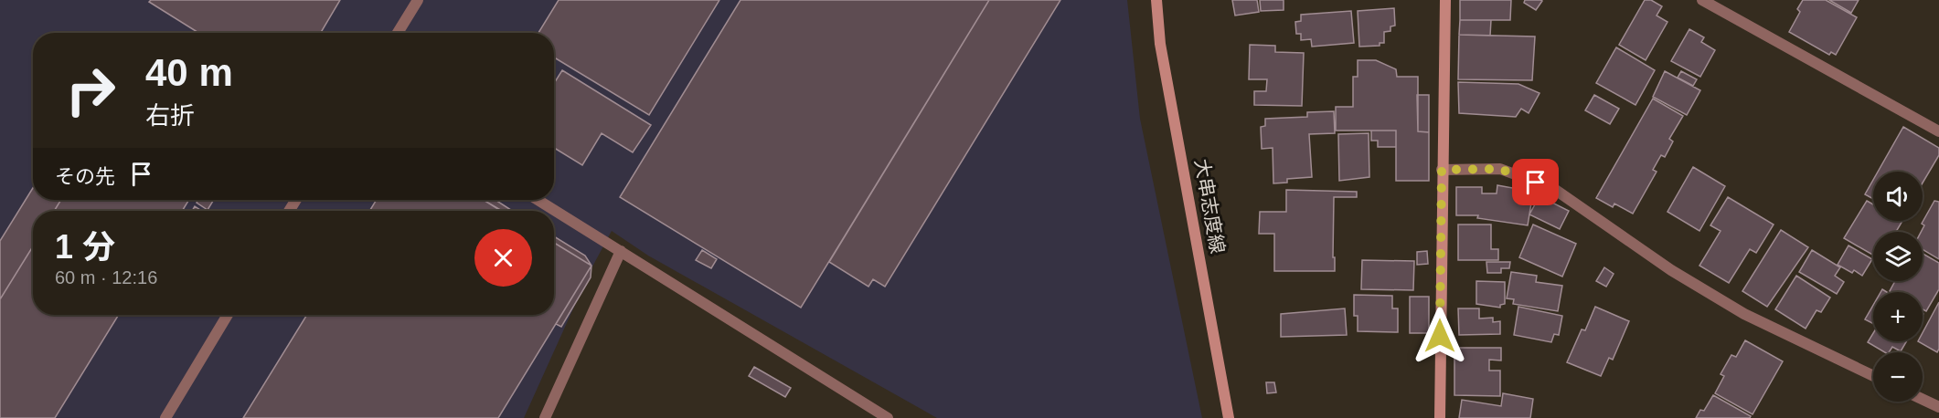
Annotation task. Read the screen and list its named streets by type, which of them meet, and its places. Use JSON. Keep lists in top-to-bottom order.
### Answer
{
  "streets": {
    "main road": ["大串志度線"]
  },
  "page": {
    "turn": ["40 m", "右折"],
    "then": "その先",
    "map_buttons": ["+", "−"],
    "heading": ["1 分", "60 m · 12:16"]
  }
}
